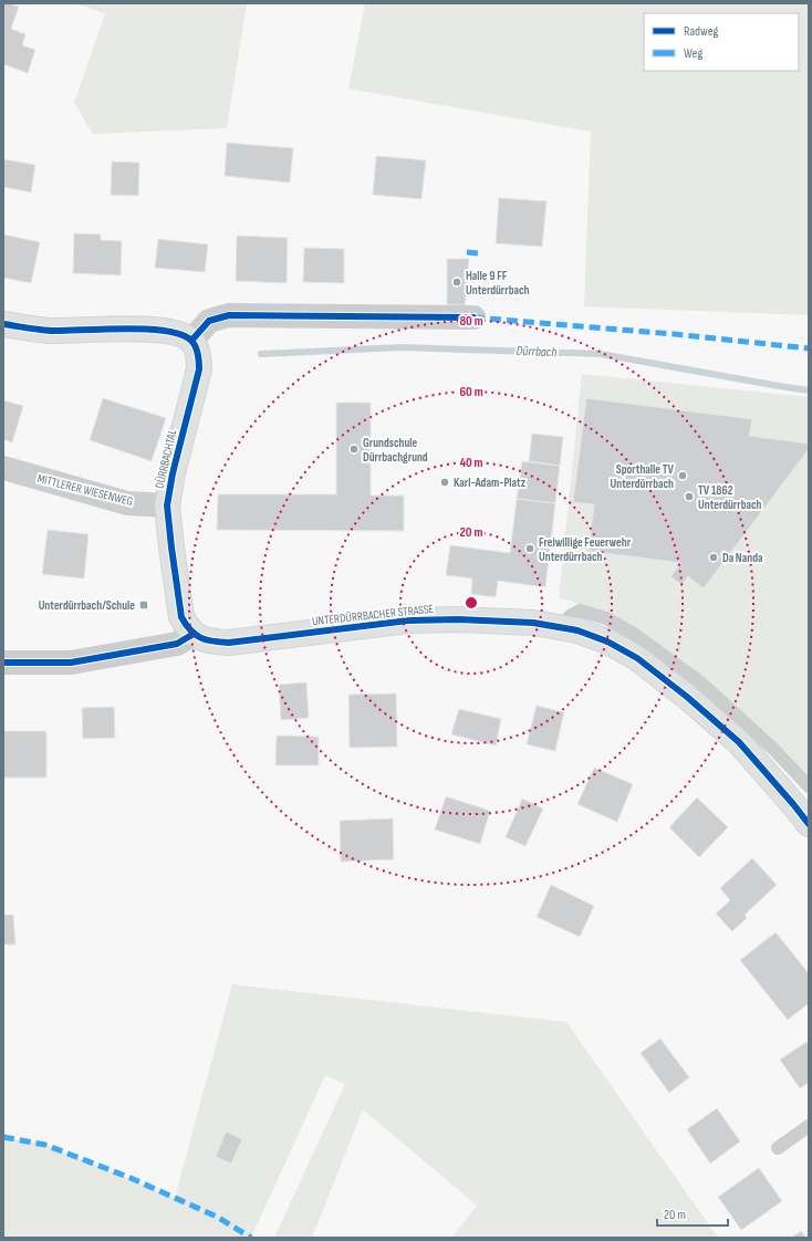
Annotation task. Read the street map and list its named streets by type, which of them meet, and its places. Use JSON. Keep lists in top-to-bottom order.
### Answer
{
  "streets": {
    "street": ["DÜRRBACHTAL", "MITTLERER WIESENWEG", "UNTERDÜRRBACHER STRASSE"]
  },
  "crossings": [
    ["DÜRRBACHTAL", "MITTLERER WIESENWEG"],
    ["DÜRRBACHTAL", "UNTERDÜRRBACHER STRASSE"]
  ],
  "water": ["Dürrbach"],
  "places": {
    "other": [
      "Halle 9 FF Unterdürrbach",
      "Grundschule Dürrbachgrund",
      "Sporthalle TV Unterdürrbach",
      "Karl-Adam-Platz",
      "TV 1862 Unterdürrbach",
      "Freiwillige Feuerwehr Unterdürrbach",
      "Da Nanda"
    ],
    "transit": ["Unterdürrbach/Schule"]
  },
  "legend": ["Radweg", "Weg"],
  "scale_bar": "20 m",
  "rings": [
    "80 m",
    "60 m",
    "40 m",
    "20 m"
  ]
}
